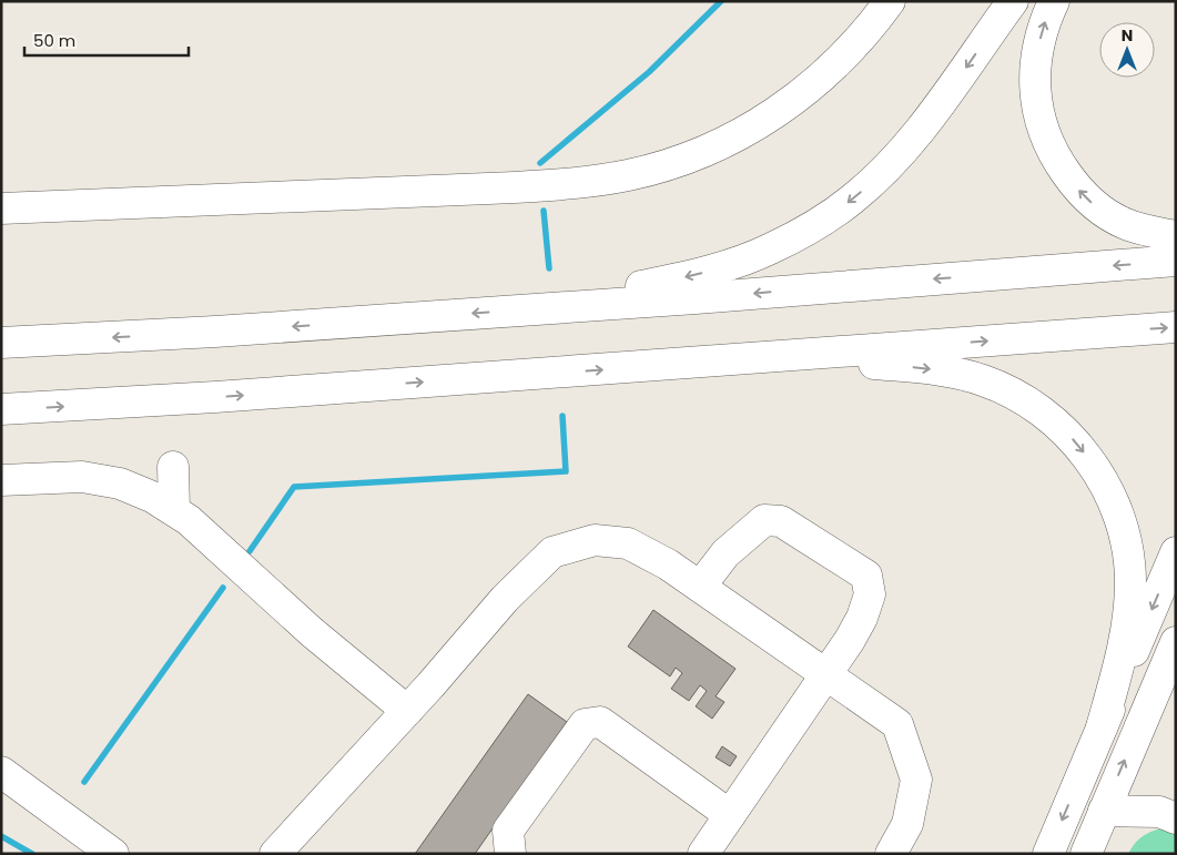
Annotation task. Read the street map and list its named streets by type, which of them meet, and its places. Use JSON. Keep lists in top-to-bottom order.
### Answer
{
  "scale_bar": "50 m",
  "north": "top"
}
